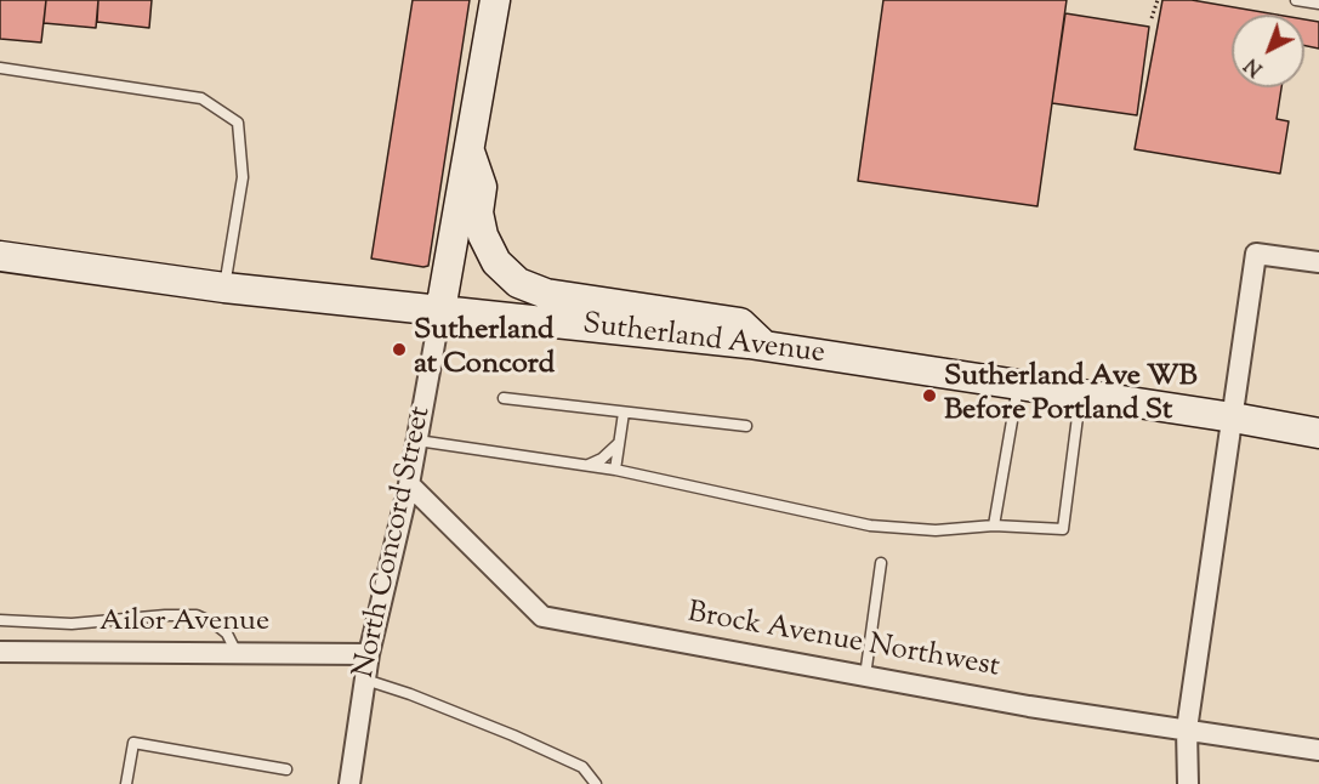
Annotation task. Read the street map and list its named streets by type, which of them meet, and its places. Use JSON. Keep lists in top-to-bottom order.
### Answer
{
  "streets": {
    "street": [
      "Sutherland Avenue",
      "North Concord Street",
      "Ailor Avenue",
      "Brock Avenue Northwest"
    ]
  },
  "crossings": [
    ["Sutherland Avenue", "North Concord Street"],
    ["North Concord Street", "Ailor Avenue"],
    ["North Concord Street", "Brock Avenue Northwest"]
  ],
  "places": ["Sutherland at Concord", "Sutherland Ave WB Before Portland St"],
  "north": "bottom left"
}
